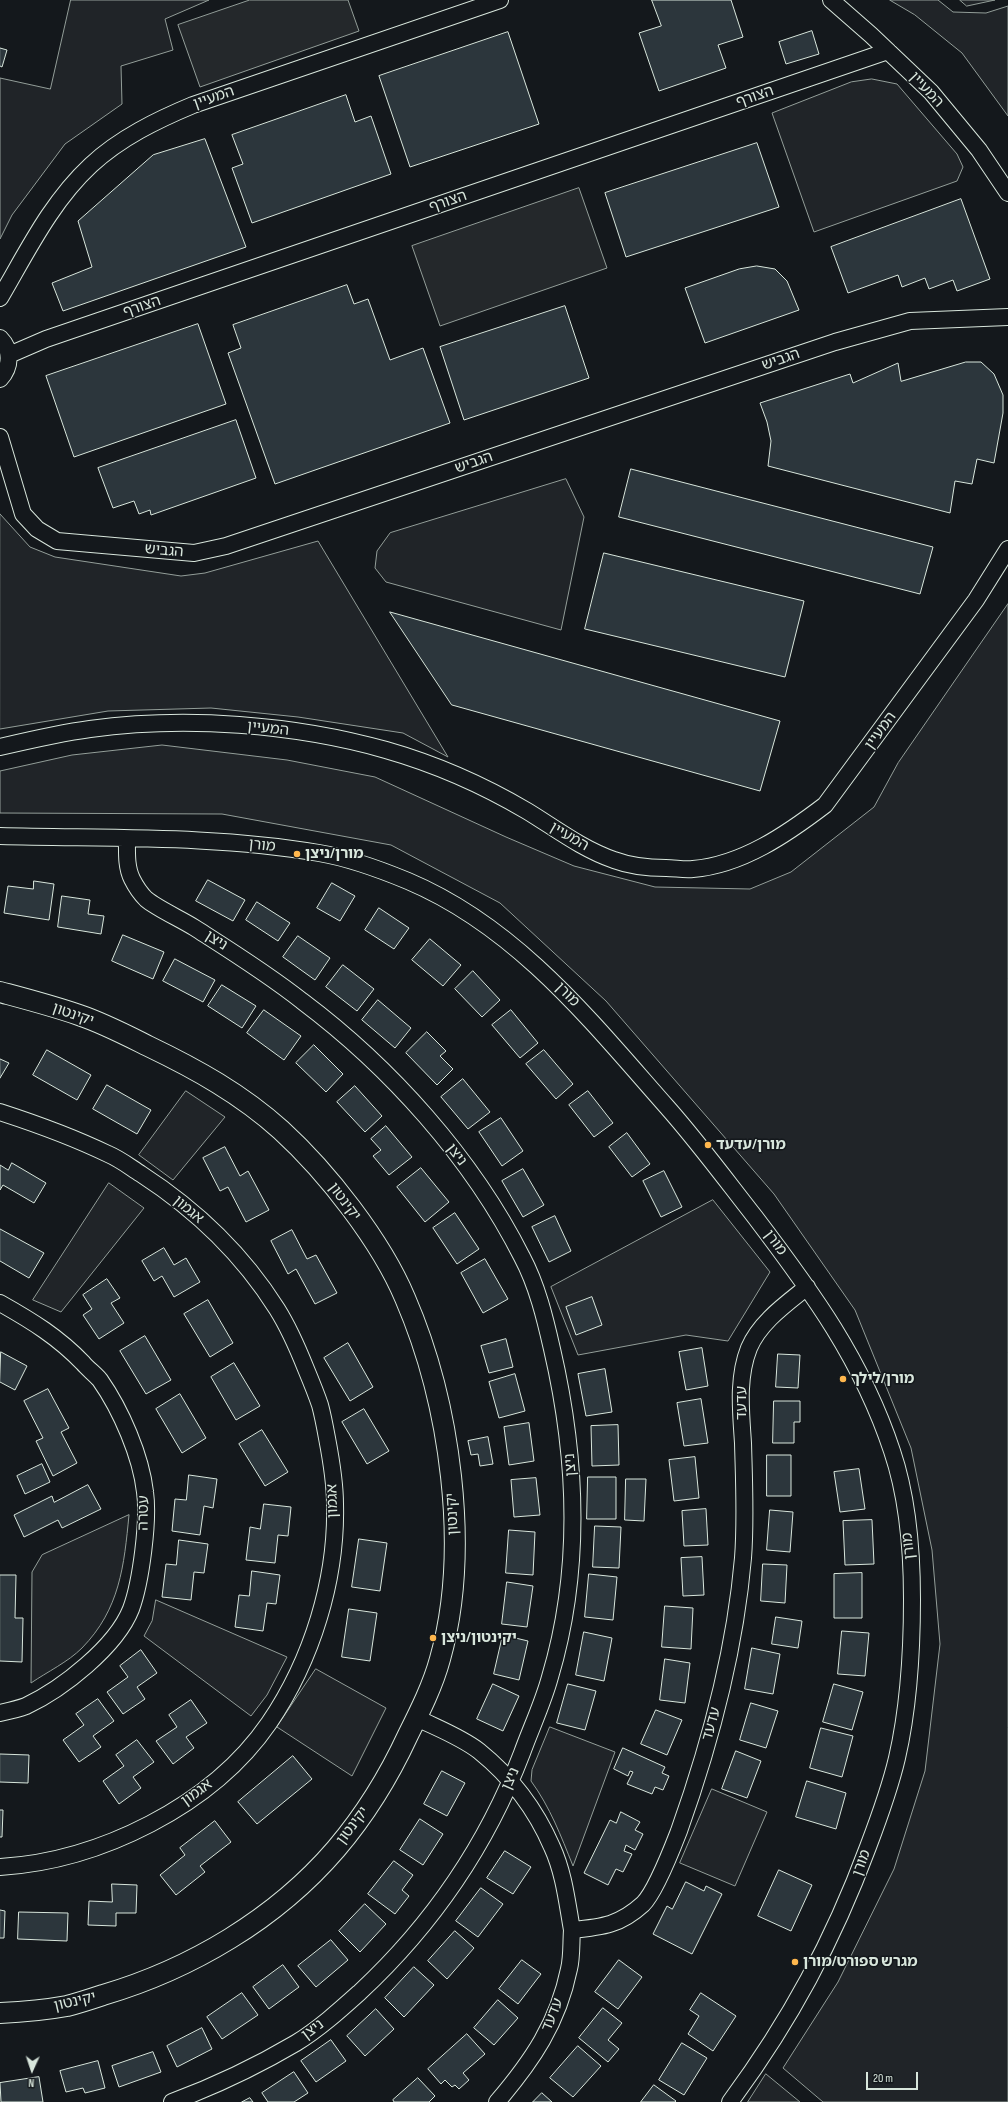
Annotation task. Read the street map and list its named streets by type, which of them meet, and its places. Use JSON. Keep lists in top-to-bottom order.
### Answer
{
  "streets": {
    "street": [
      "המעיין",
      "הצורף",
      "הגביש",
      "מורן",
      "ניצן",
      "יקינטון",
      "אגמון",
      "עדעד",
      "עטרה"
    ]
  },
  "crossings": [
    ["המעיין", "הצורף"],
    ["מורן", "ניצן"],
    ["מורן", "עדעד"]
  ],
  "places": [
    "מורן/ניצן",
    "מורן/עדעד",
    "מורן/לילך",
    "יקינטון/ניצן",
    "מגרש ספורט/מורן"
  ],
  "scale_bar": "20 m",
  "north": "bottom"
}
